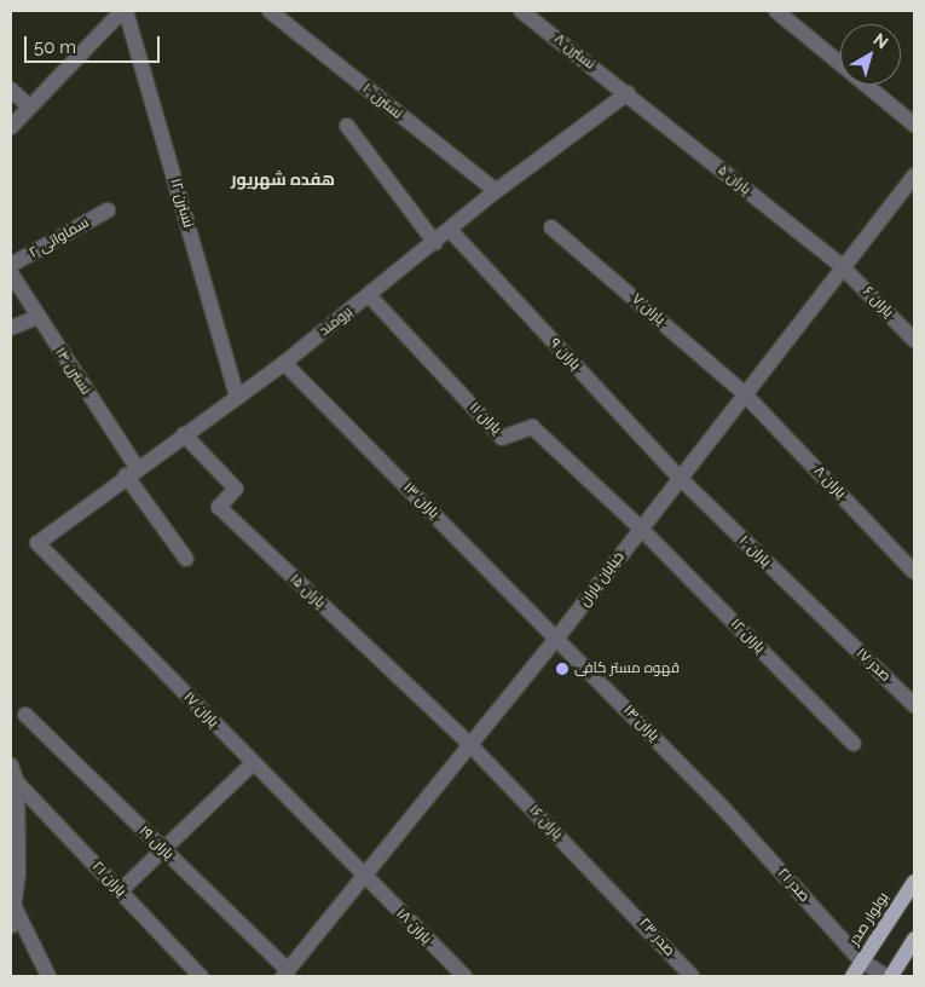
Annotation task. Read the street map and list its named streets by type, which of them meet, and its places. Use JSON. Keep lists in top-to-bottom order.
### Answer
{
  "streets": {
    "main road": ["بولوار صدر"],
    "street": [
      "نسترن ۸",
      "نسترن ۱۰",
      "یاران ۵",
      "نسترن ۱۲",
      "سماواتی ۲",
      "یاران ۶",
      "یاران ۷",
      "برومند",
      "یاران ۹",
      "نسترن ۱۴",
      "یاران ۱۱",
      "یاران ۸",
      "یاران ۱۳",
      "یاران ۱۰",
      "خیابان یاران",
      "یاران ۱۵",
      "یاران ۱۲",
      "صدر ۱۷",
      "یاران ۱۷",
      "یاران ۱۴",
      "یاران ۱۶",
      "یاران ۱۹",
      "یاران ۲۱",
      "صدر ۲۱",
      "یاران ۱۸",
      "صدر ۲۳"
    ]
  },
  "crossings": [
    ["نسترن ۸", "یاران ۵"],
    ["نسترن ۸", "برومند"],
    ["نسترن ۱۰", "برومند"],
    ["یاران ۵", "یاران ۶"],
    ["یاران ۵", "برومند"],
    ["یاران ۵", "خیابان یاران"],
    ["نسترن ۱۲", "برومند"],
    ["یاران ۶", "خیابان یاران"],
    ["یاران ۷", "یاران ۸"],
    ["یاران ۷", "خیابان یاران"],
    ["برومند", "یاران ۹"],
    ["برومند", "نسترن ۱۴"],
    ["برومند", "یاران ۱۱"],
    ["برومند", "یاران ۱۳"],
    ["برومند", "یاران ۱۵"],
    ["برومند", "یاران ۱۷"],
    ["یاران ۹", "یاران ۱۰"],
    ["یاران ۹", "خیابان یاران"],
    ["یاران ۱۱", "خیابان یاران"],
    ["یاران ۱۱", "یاران ۱۲"],
    ["یاران ۸", "خیابان یاران"],
    ["یاران ۱۳", "خیابان یاران"],
    ["یاران ۱۳", "یاران ۱۴"],
    ["یاران ۱۰", "خیابان یاران"],
    ["یاران ۱۰", "صدر ۱۷"],
    ["خیابان یاران", "یاران ۱۵"],
    ["خیابان یاران", "یاران ۱۲"],
    ["خیابان یاران", "یاران ۱۷"],
    ["خیابان یاران", "یاران ۱۴"],
    ["خیابان یاران", "یاران ۱۶"],
    ["خیابان یاران", "یاران ۱۹"],
    ["خیابان یاران", "یاران ۱۸"],
    ["یاران ۱۵", "یاران ۱۶"],
    ["یاران ۱۷", "یاران ۱۸"],
    ["یاران ۱۴", "صدر ۲۱"],
    ["یاران ۱۶", "صدر ۲۳"],
    ["صدر ۲۱", "بولوار صدر"]
  ],
  "districts": ["هفده شهریور"],
  "places": ["قهوه مستر کافی"],
  "scale_bar": "50 m",
  "north": "top right"
}
